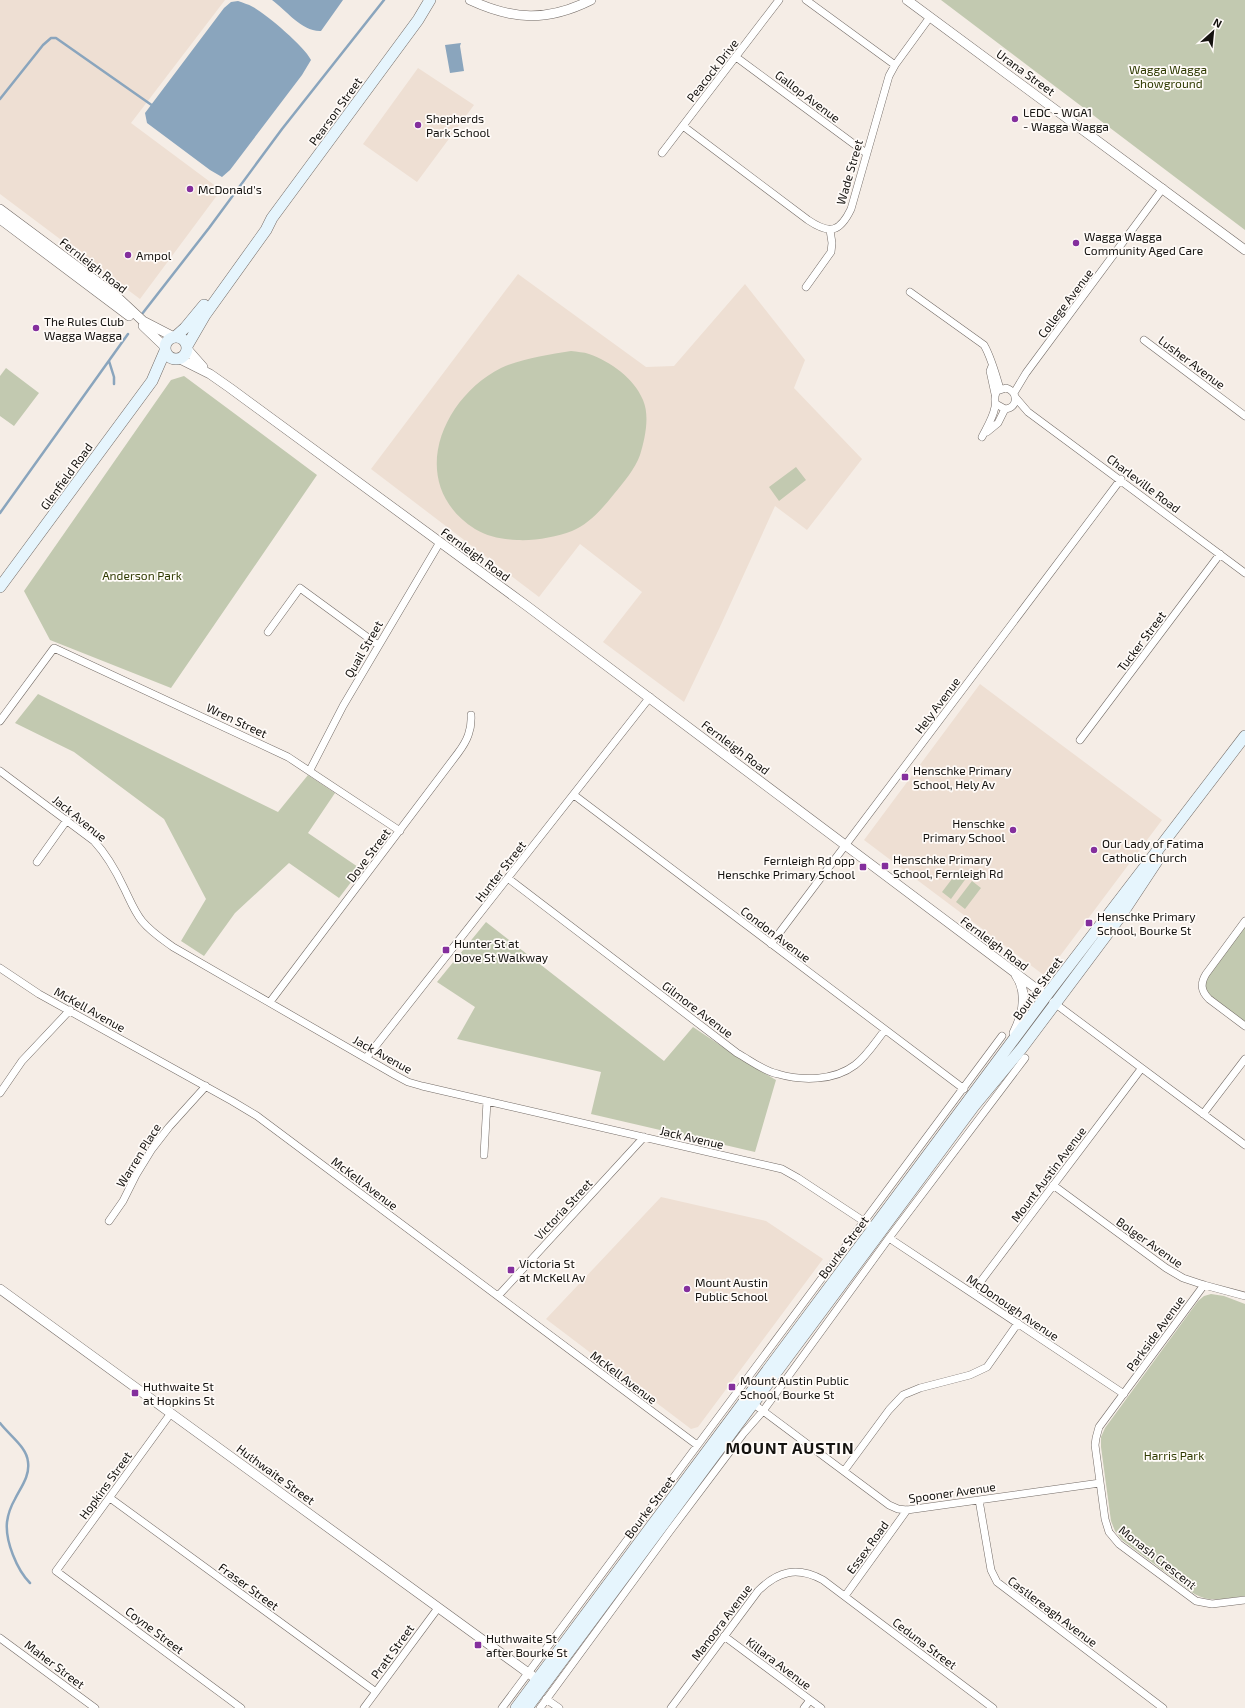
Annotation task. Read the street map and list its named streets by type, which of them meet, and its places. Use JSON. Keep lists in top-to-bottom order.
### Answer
{
  "streets": {
    "main road": ["Pearson Street", "Glenfield Road", "Bourke Street"],
    "street": [
      "Peacock Drive",
      "Urana Street",
      "Gallop Avenue",
      "Wade Street",
      "Fernleigh Road",
      "College Avenue",
      "Lusher Avenue",
      "Charleville Road",
      "Tucker Street",
      "Quail Street",
      "Hely Avenue",
      "Wren Street",
      "Jack Avenue",
      "Dove Street",
      "Hunter Street",
      "Condon Avenue",
      "McKell Avenue",
      "Gilmore Avenue",
      "Warren Place",
      "Mount Austin Avenue",
      "Victoria Street",
      "Bolger Avenue",
      "McDonough Avenue",
      "Parkside Avenue",
      "Huthwaite Street",
      "Hopkins Street",
      "Spooner Avenue",
      "Essex Road",
      "Monash Crescent",
      "Fraser Street",
      "Castlereagh Avenue",
      "Manoora Avenue",
      "Coyne Street",
      "Ceduna Street",
      "Pratt Street",
      "Killara Avenue",
      "Maher Street"
    ]
  },
  "crossings": [
    ["Peacock Drive", "Gallop Avenue"],
    ["Urana Street", "Wade Street"],
    ["Urana Street", "College Avenue"],
    ["Gallop Avenue", "Wade Street"],
    ["Pearson Street", "Fernleigh Road"],
    ["Pearson Street", "Glenfield Road"],
    ["Fernleigh Road", "Glenfield Road"],
    ["Fernleigh Road", "Quail Street"],
    ["Fernleigh Road", "Hely Avenue"],
    ["Fernleigh Road", "Hunter Street"],
    ["Fernleigh Road", "Bourke Street"],
    ["Fernleigh Road", "Mount Austin Avenue"],
    ["College Avenue", "Charleville Road"],
    ["Charleville Road", "Tucker Street"],
    ["Charleville Road", "Hely Avenue"],
    ["Quail Street", "Wren Street"],
    ["Hely Avenue", "Condon Avenue"],
    ["Wren Street", "Dove Street"],
    ["Jack Avenue", "Dove Street"],
    ["Jack Avenue", "Hunter Street"],
    ["Jack Avenue", "Bourke Street"],
    ["Jack Avenue", "Victoria Street"],
    ["Jack Avenue", "McDonough Avenue"],
    ["Hunter Street", "Condon Avenue"],
    ["Hunter Street", "Gilmore Avenue"],
    ["Condon Avenue", "Bourke Street"],
    ["Condon Avenue", "Gilmore Avenue"],
    ["Bourke Street", "McKell Avenue"],
    ["Bourke Street", "McDonough Avenue"],
    ["Bourke Street", "Huthwaite Street"],
    ["Bourke Street", "Spooner Avenue"],
    ["McKell Avenue", "Warren Place"],
    ["McKell Avenue", "Victoria Street"],
    ["Mount Austin Avenue", "Bolger Avenue"],
    ["Mount Austin Avenue", "McDonough Avenue"],
    ["Bolger Avenue", "Parkside Avenue"],
    ["McDonough Avenue", "Parkside Avenue"],
    ["McDonough Avenue", "Monash Crescent"],
    ["Parkside Avenue", "Monash Crescent"],
    ["Huthwaite Street", "Hopkins Street"],
    ["Huthwaite Street", "Pratt Street"],
    ["Hopkins Street", "Fraser Street"],
    ["Hopkins Street", "Coyne Street"],
    ["Spooner Avenue", "Essex Road"],
    ["Spooner Avenue", "Monash Crescent"],
    ["Spooner Avenue", "Castlereagh Avenue"],
    ["Essex Road", "Manoora Avenue"],
    ["Essex Road", "Ceduna Street"],
    ["Fraser Street", "Pratt Street"],
    ["Manoora Avenue", "Ceduna Street"],
    ["Manoora Avenue", "Killara Avenue"]
  ],
  "districts": ["MOUNT AUSTIN"],
  "parks": ["Wagga Wagga Showground", "Anderson Park", "Harris Park"],
  "places": {
    "other": [
      "LEDC - WGA1 - Wagga Wagga",
      "Shepherds Park School",
      "McDonald's",
      "Wagga Wagga Community Aged Care",
      "Ampol",
      "The Rules Club Wagga Wagga",
      "Henschke Primary School",
      "Our Lady of Fatima Catholic Church",
      "Mount Austin Public School"
    ],
    "transit": [
      "Henschke Primary School, Hely Av",
      "Henschke Primary School, Fernleigh Rd",
      "Fernleigh Rd opp Henschke Primary School",
      "Henschke Primary School, Bourke St",
      "Hunter St at Dove St Walkway",
      "Victoria St at McKell Av",
      "Mount Austin Public School, Bourke St",
      "Huthwaite St at Hopkins St",
      "Huthwaite St after Bourke St"
    ]
  },
  "north": "top right"
}
